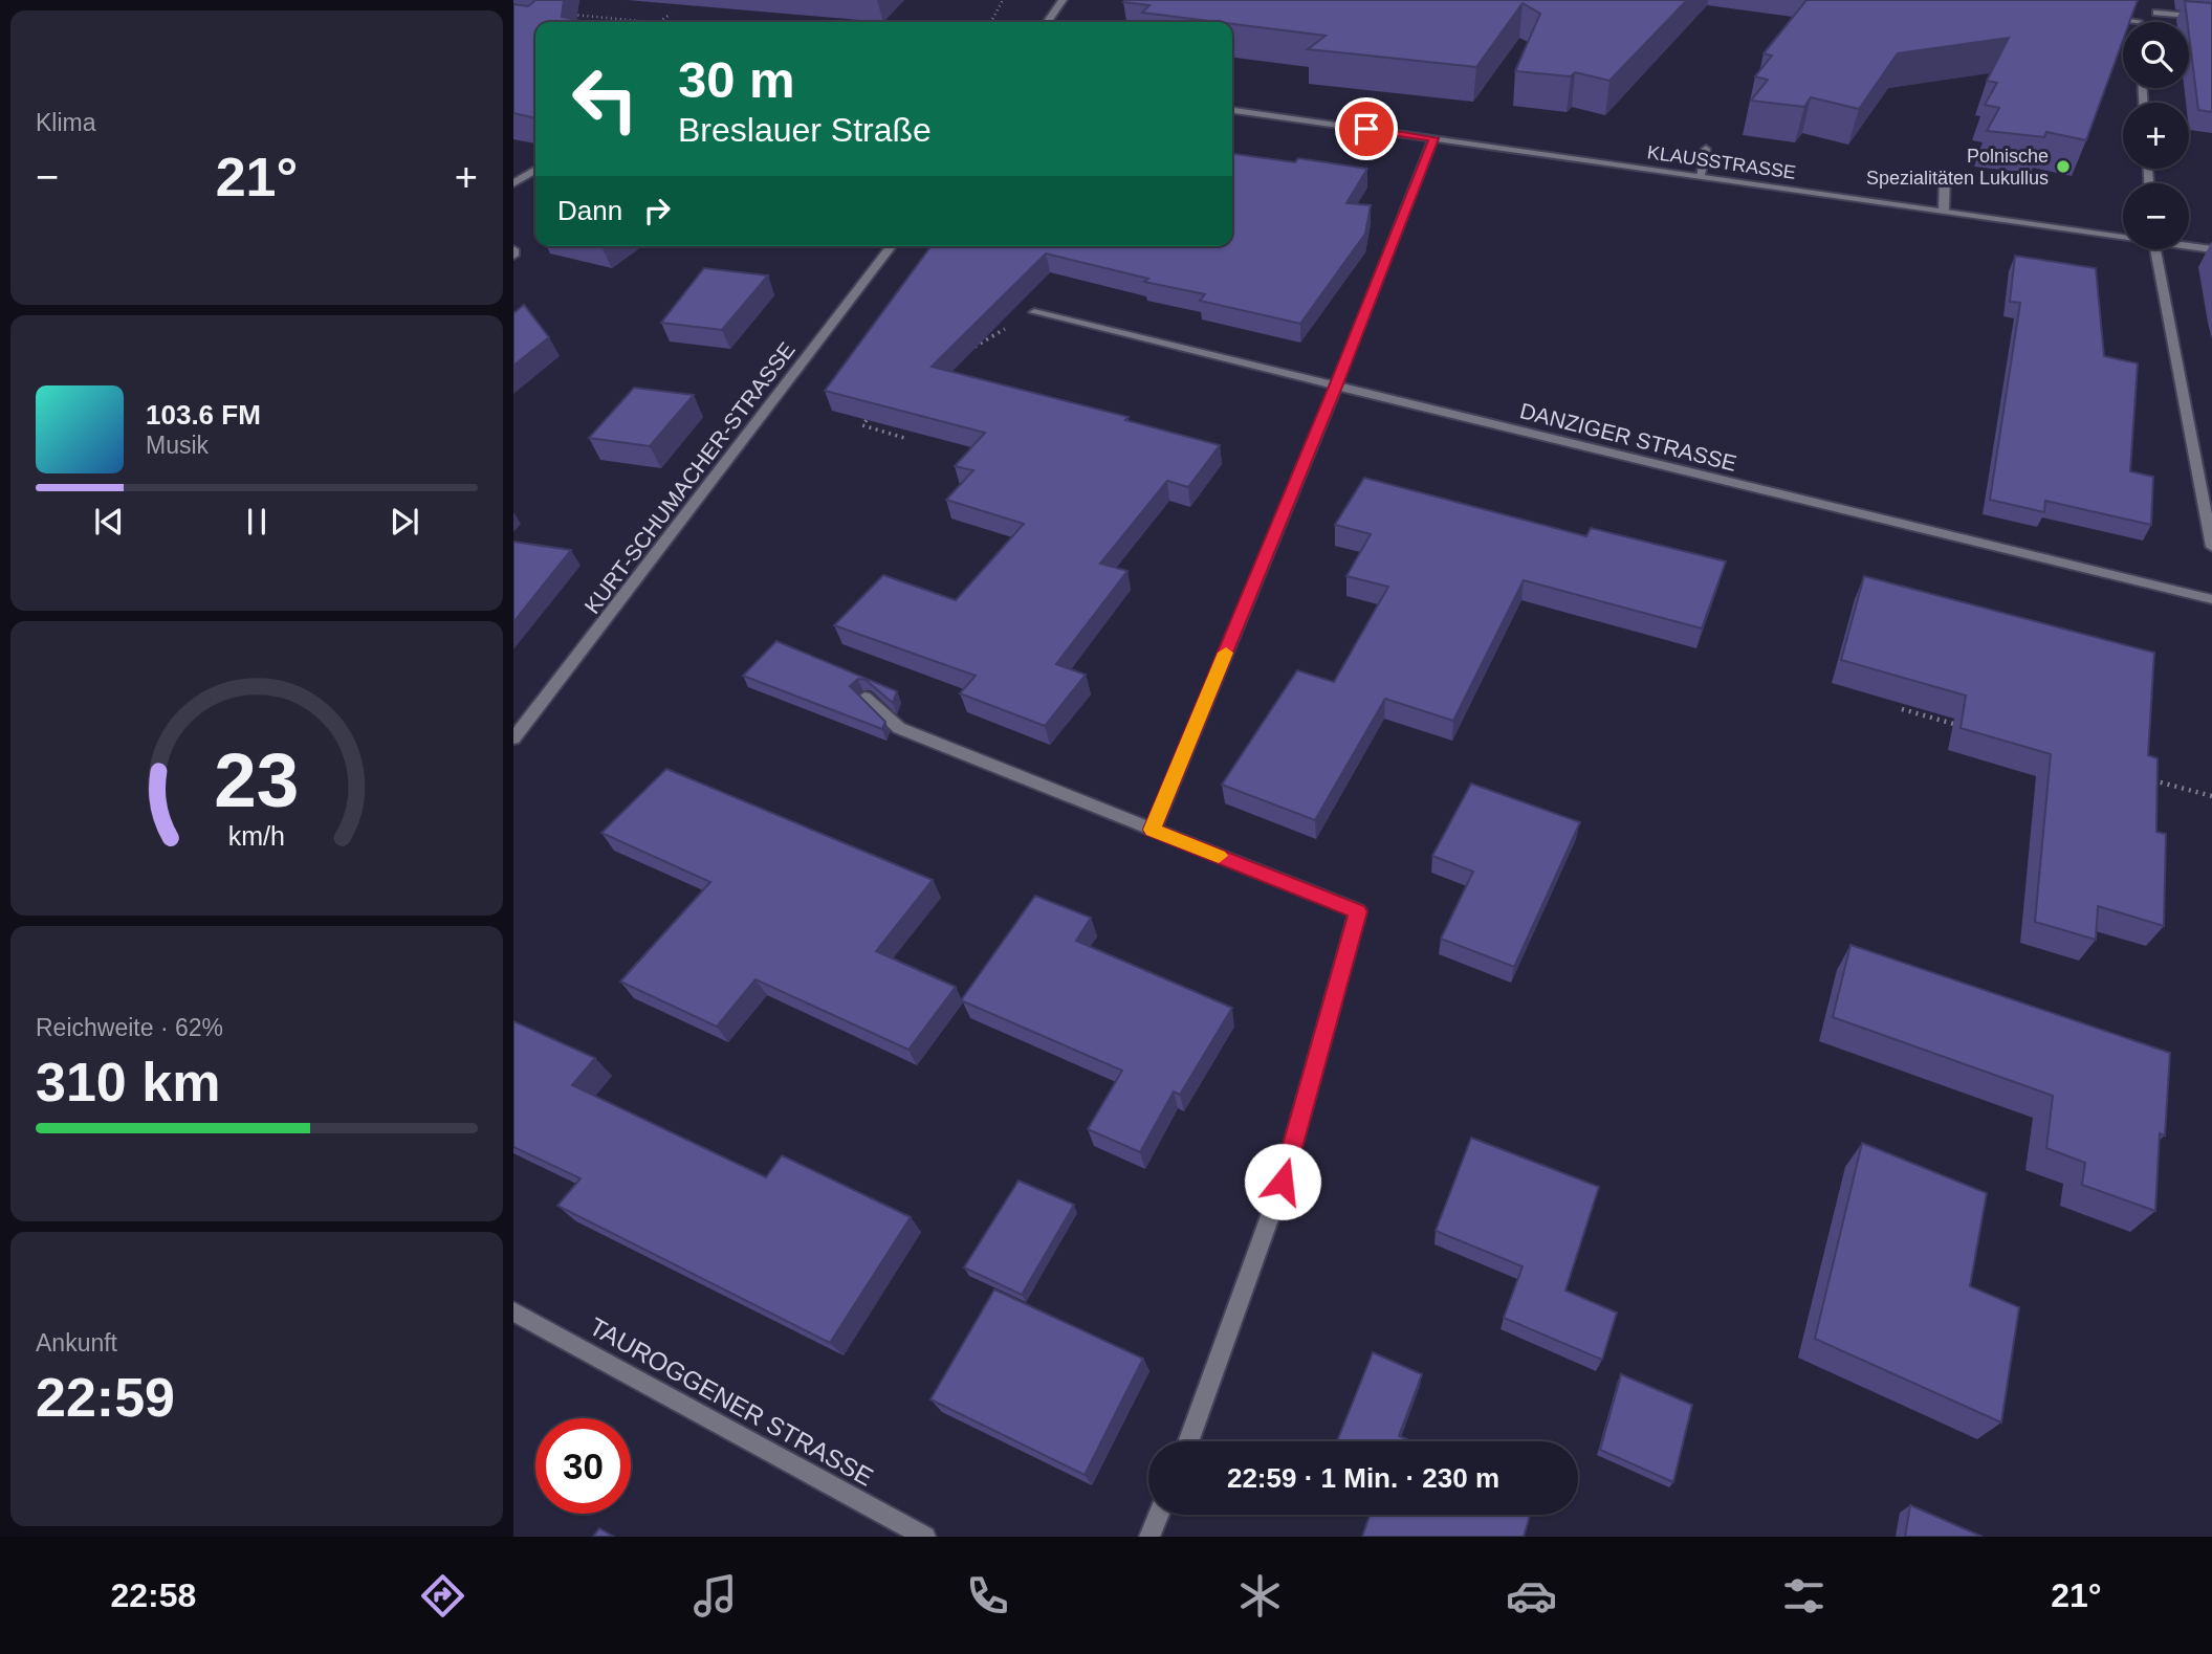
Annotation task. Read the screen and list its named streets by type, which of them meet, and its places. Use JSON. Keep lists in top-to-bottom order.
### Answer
{
  "streets": {
    "street": [
      "KLAUSSTRASSE",
      "DANZIGER STRASSE",
      "KURT-SCHUMACHER-STRASSE",
      "TAUROGGENER STRASSE"
    ]
  },
  "places": ["Polnische Spezialitäten Lukullus"],
  "page": {
    "tile": [
      "Klima",
      ["Reichweite · 62%", "310 km"],
      ["Ankunft", "22:59"]
    ],
    "map_buttons": ["+", "−"],
    "turn": ["30 m", "Breslauer Straße"],
    "heat": ["−", "21°", "+"],
    "then": "Dann",
    "song": ["103.6 FM", "Musik"],
    "limit": "30",
    "trip": "22:59 · 1 Min. · 230 m",
    "tabs": ["22:58", "21°"],
    "gauge": ["23", "km/h"]
  }
}
